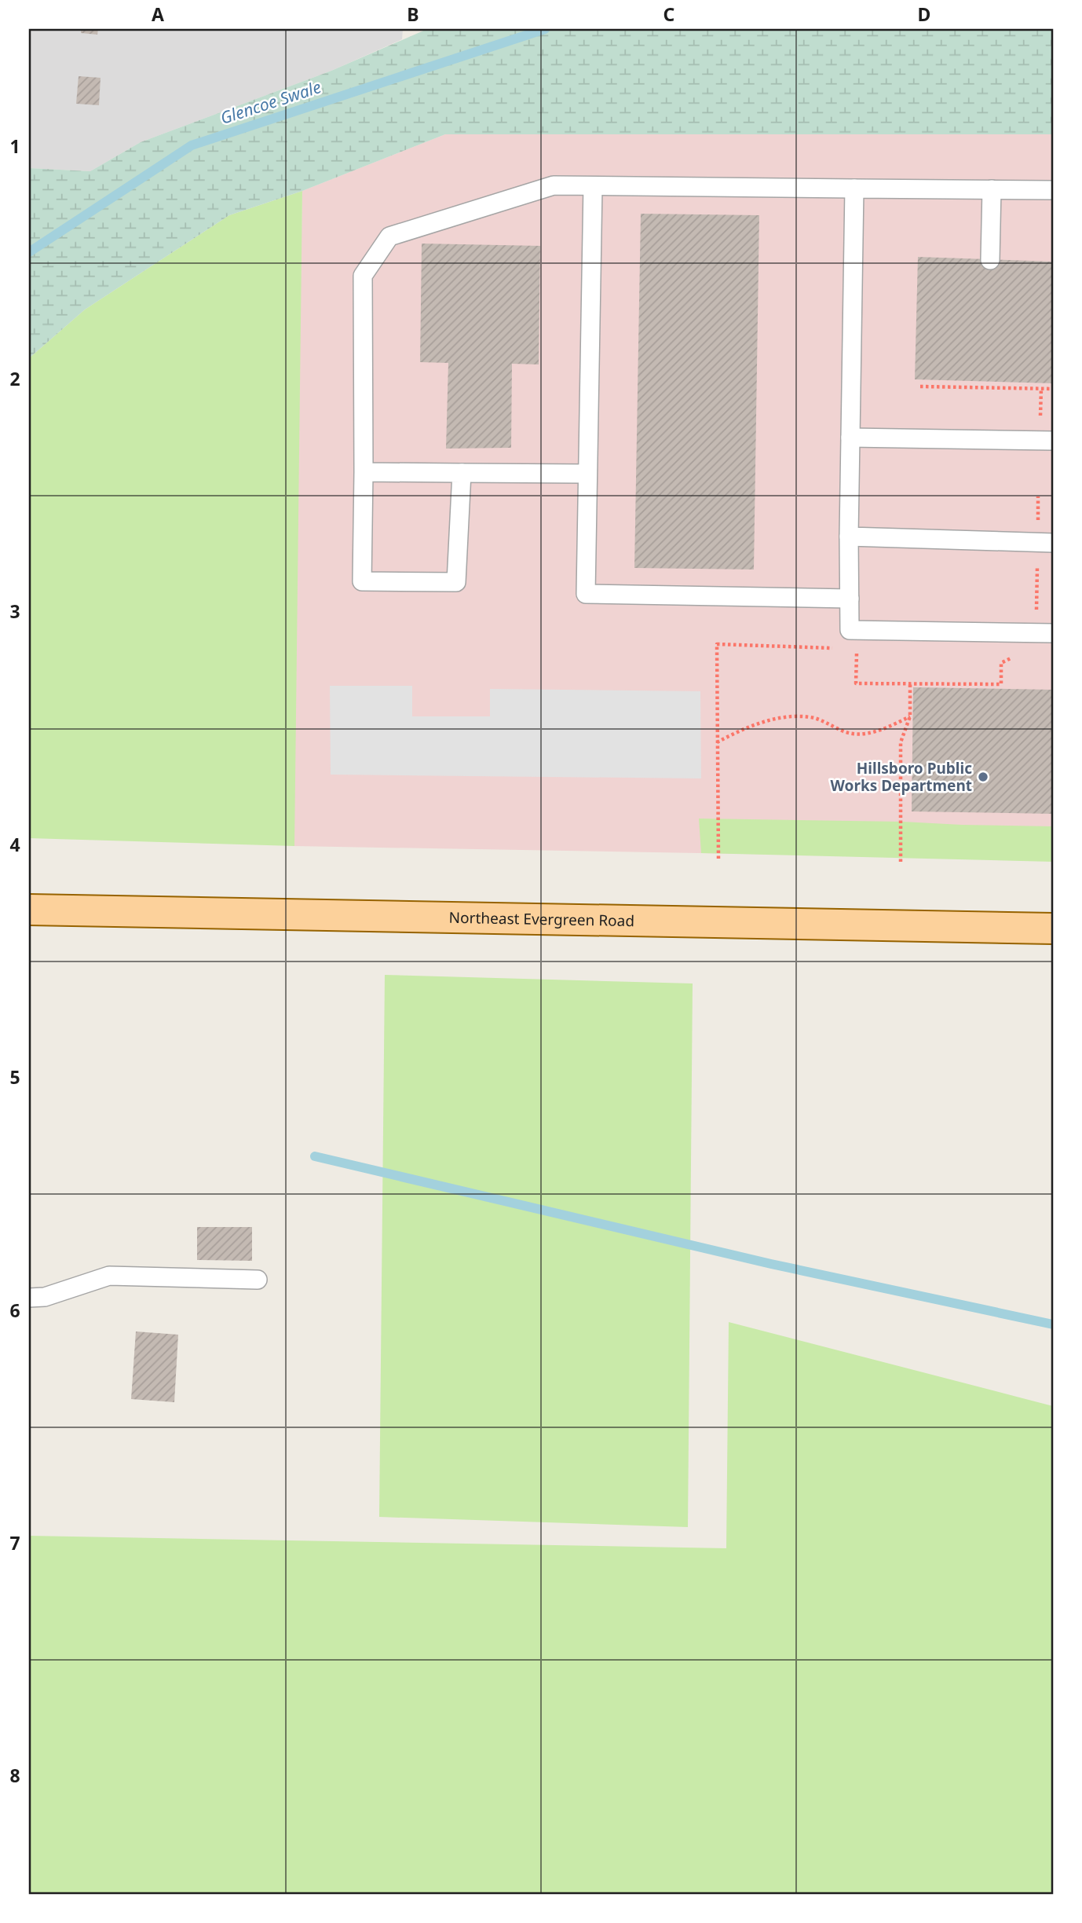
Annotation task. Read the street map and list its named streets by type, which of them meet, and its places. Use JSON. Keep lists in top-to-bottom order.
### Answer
{
  "streets": {
    "main road": ["Northeast Evergreen Road"]
  },
  "water": ["Glencoe Swale"],
  "places": ["Hillsboro Public Works Department"],
  "grid": {
    "columns": [
      "A",
      "B",
      "C",
      "D"
    ],
    "rows": [
      "1",
      "2",
      "3",
      "4",
      "5",
      "6",
      "7",
      "8"
    ]
  }
}
